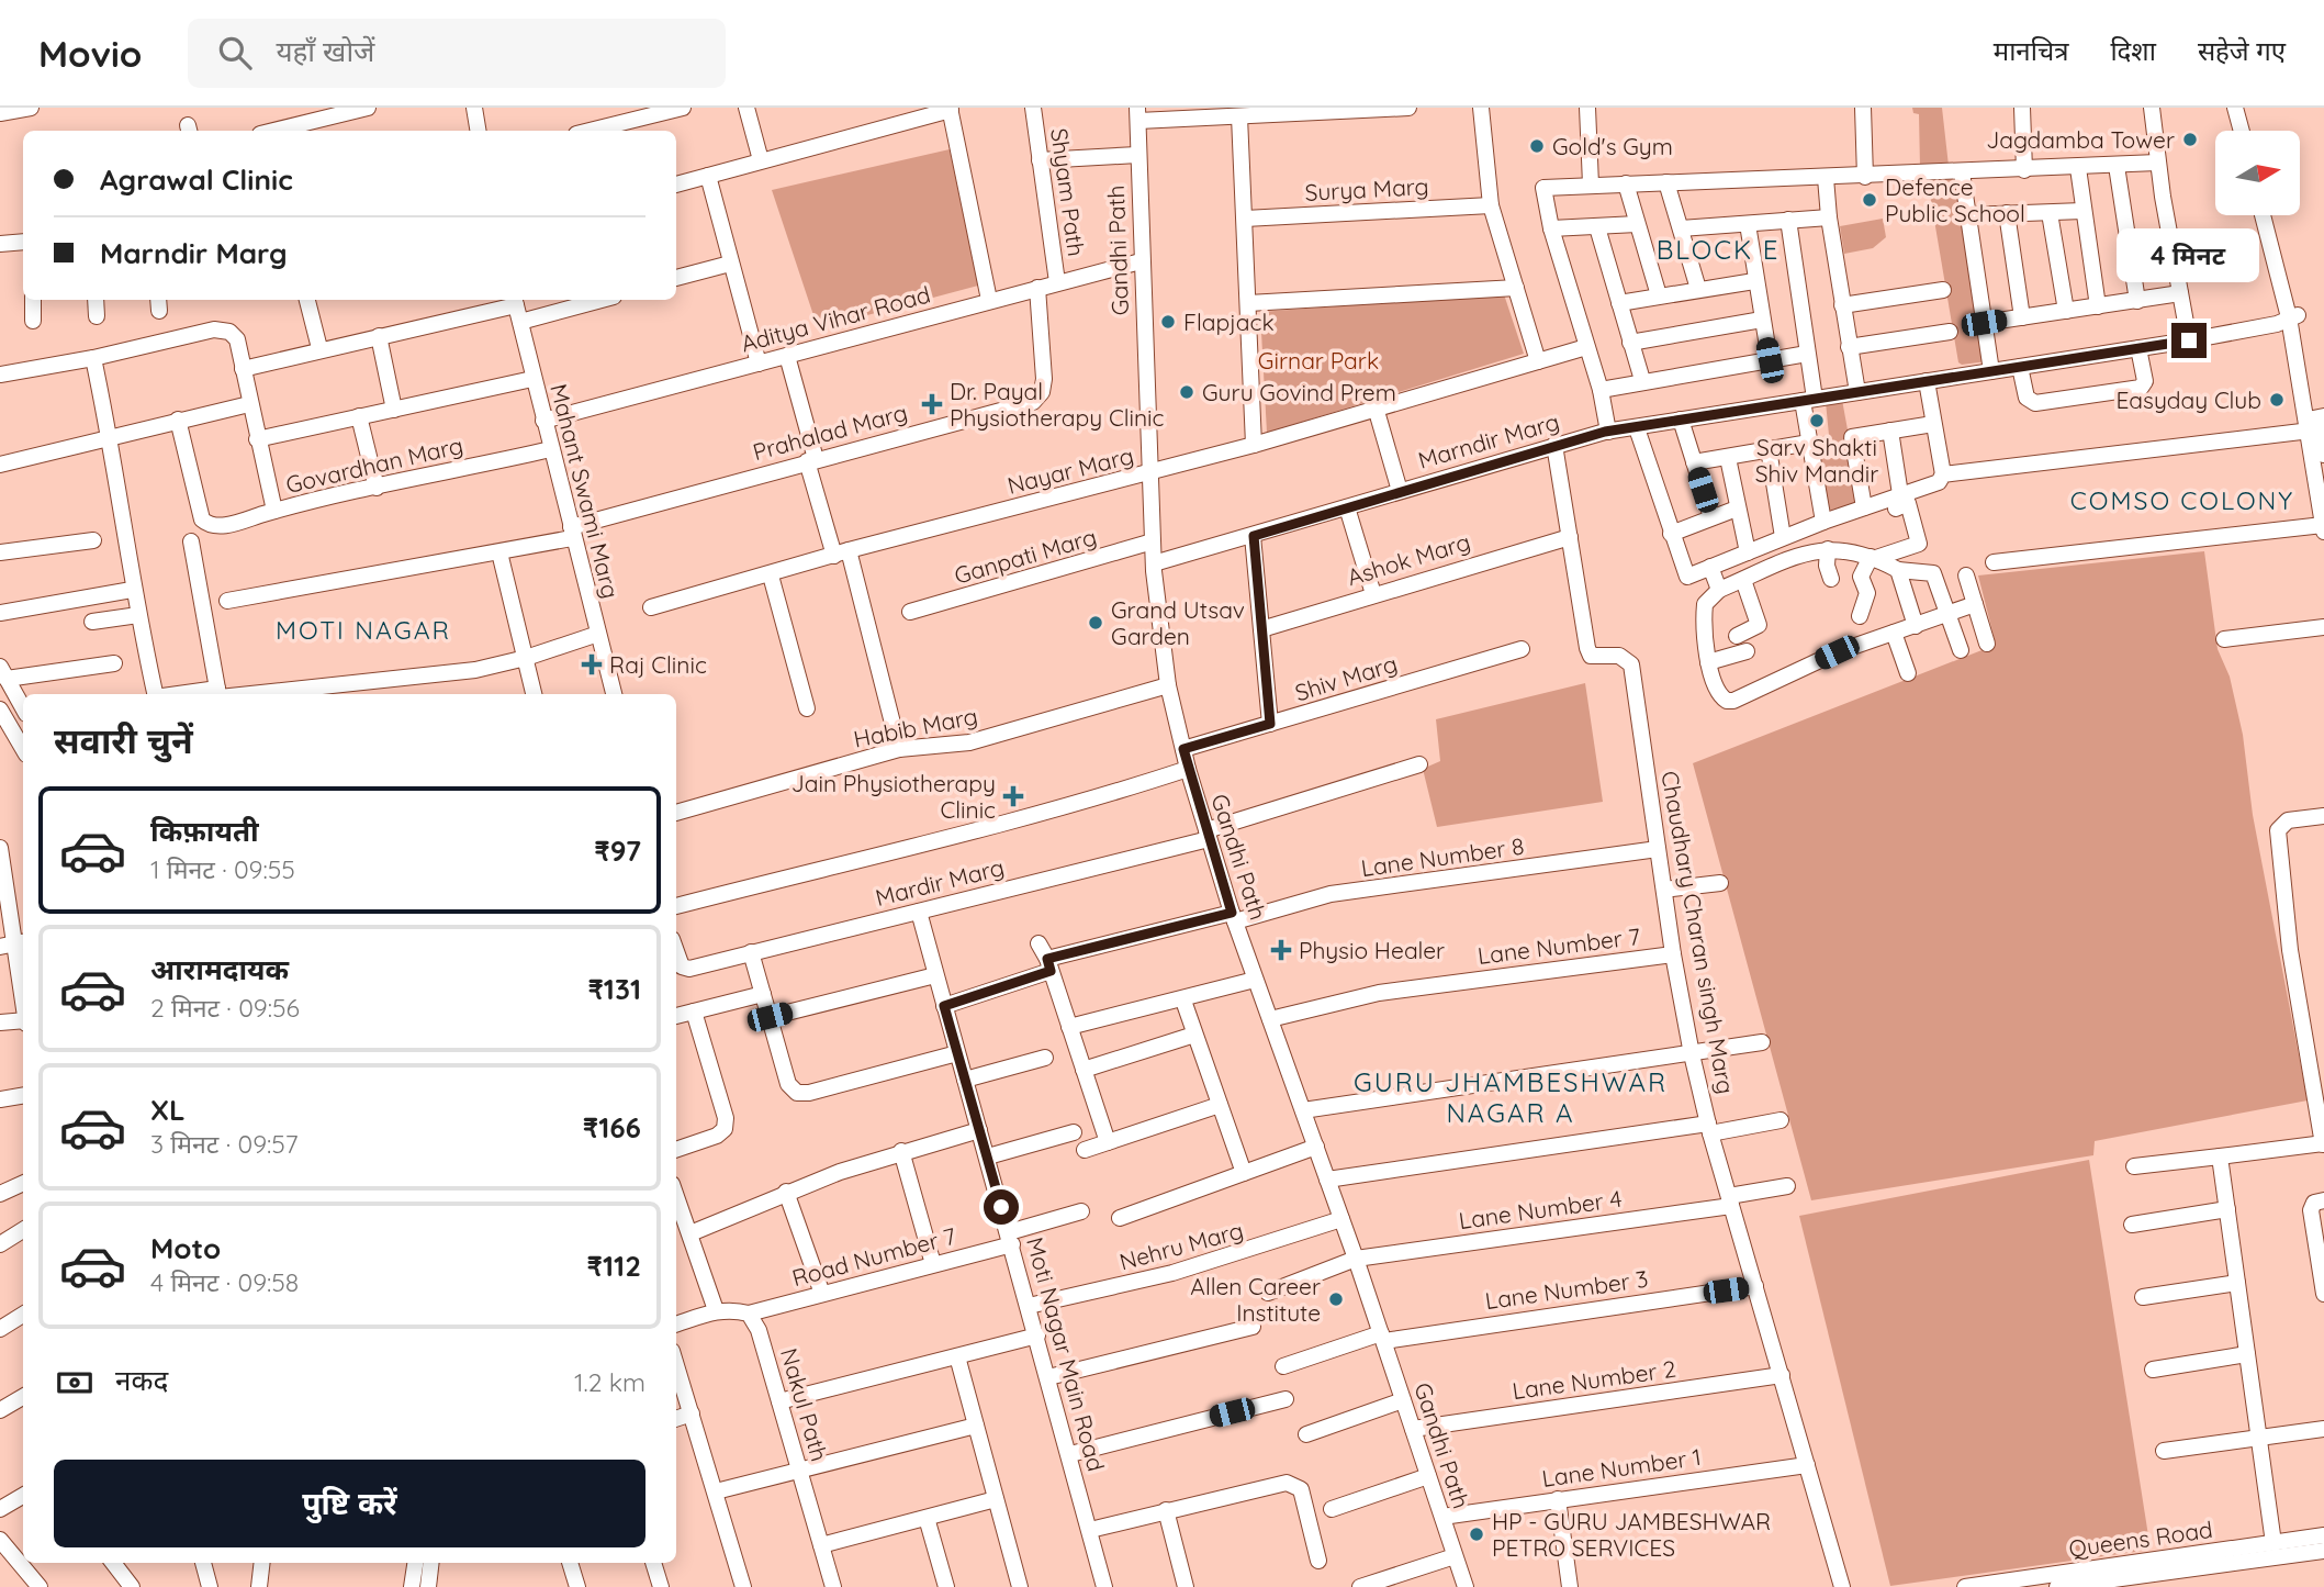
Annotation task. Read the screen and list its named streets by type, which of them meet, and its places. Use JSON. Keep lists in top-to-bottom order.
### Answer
{
  "streets": {
    "street": [
      "Surya Marg",
      "Shyam Path",
      "Gandhi Path",
      "Aditya Vihar Road",
      "Prahalad Marg",
      "Marndir Marg",
      "Govardhan Marg",
      "Nayar Marg",
      "Mahant Swami Marg",
      "Ganpati Marg",
      "Ashok Marg",
      "Shiv Marg",
      "Habib Marg",
      "Lane Number 8",
      "Mardir Marg",
      "Chaudhary Charan singh Marg",
      "Lane Number 7",
      "Lane Number 4",
      "Nehru Marg",
      "Road Number 7",
      "Lane Number 3",
      "Moti Nagar Main Road",
      "Lane Number 2",
      "Nakul Path",
      "Lane Number 1",
      "Queens Road"
    ]
  },
  "crossings": [
    ["Shyam Path", "Aditya Vihar Road"],
    ["Gandhi Path", "Aditya Vihar Road"],
    ["Gandhi Path", "Marndir Marg"],
    ["Gandhi Path", "Nayar Marg"],
    ["Gandhi Path", "Ganpati Marg"],
    ["Gandhi Path", "Shiv Marg"],
    ["Gandhi Path", "Habib Marg"],
    ["Gandhi Path", "Lane Number 8"],
    ["Gandhi Path", "Mardir Marg"],
    ["Gandhi Path", "Lane Number 7"],
    ["Gandhi Path", "Lane Number 4"],
    ["Gandhi Path", "Nehru Marg"],
    ["Gandhi Path", "Lane Number 3"],
    ["Gandhi Path", "Lane Number 2"],
    ["Gandhi Path", "Lane Number 1"],
    ["Aditya Vihar Road", "Prahalad Marg"],
    ["Aditya Vihar Road", "Mahant Swami Marg"],
    ["Prahalad Marg", "Mahant Swami Marg"],
    ["Marndir Marg", "Chaudhary Charan singh Marg"],
    ["Govardhan Marg", "Mahant Swami Marg"],
    ["Ashok Marg", "Chaudhary Charan singh Marg"],
    ["Lane Number 8", "Chaudhary Charan singh Marg"],
    ["Lane Number 8", "Moti Nagar Main Road"],
    ["Mardir Marg", "Moti Nagar Main Road"],
    ["Chaudhary Charan singh Marg", "Lane Number 7"],
    ["Chaudhary Charan singh Marg", "Lane Number 4"],
    ["Chaudhary Charan singh Marg", "Lane Number 3"],
    ["Chaudhary Charan singh Marg", "Lane Number 2"],
    ["Chaudhary Charan singh Marg", "Lane Number 1"],
    ["Nehru Marg", "Moti Nagar Main Road"],
    ["Road Number 7", "Moti Nagar Main Road"],
    ["Road Number 7", "Nakul Path"]
  ],
  "districts": [
    "BLOCK E",
    "COMSO COLONY",
    "MOTI NAGAR",
    "GURU JHAMBESHWAR NAGAR A"
  ],
  "parks": ["Girnar Park"],
  "places": {
    "other": [
      "Jagdamba Tower",
      "Gold's Gym",
      "Defence Public School",
      "Flapjack",
      "Guru Govind Prem",
      "Easyday Club",
      "Sarv Shakti Shiv Mandir",
      "Grand Utsav Garden",
      "Allen Career Institute",
      "HP - GURU JAMBESHWAR PETRO SERVICES"
    ],
    "health": [
      "Dr. Payal Physiotherapy Clinic",
      "Raj Clinic",
      "Jain Physiotherapy Clinic",
      "Physio Healer"
    ]
  },
  "north": "right",
  "page": {
    "header": "Movio",
    "search": "यहाँ खोजें",
    "nav": ["मानचित्र", "दिशा", "सहेजे गए"],
    "banner": ["Agrawal Clinic", "Marndir Marg"],
    "bubble": "4 मिनट",
    "heading": "सवारी चुनें",
    "list": [
      {
        "name": "किफ़ायती",
        "note": "1 मिनट · 09:55",
        "value": "₹97"
      },
      {
        "name": "आरामदायक",
        "note": "2 मिनट · 09:56",
        "value": "₹131"
      },
      {
        "name": "XL",
        "note": "3 मिनट · 09:57",
        "value": "₹166"
      },
      {
        "name": "Moto",
        "note": "4 मिनट · 09:58",
        "value": "₹112"
      }
    ],
    "pay": ["नकद", "1.2 km"],
    "buttons": "पुष्टि करें"
  }
}
